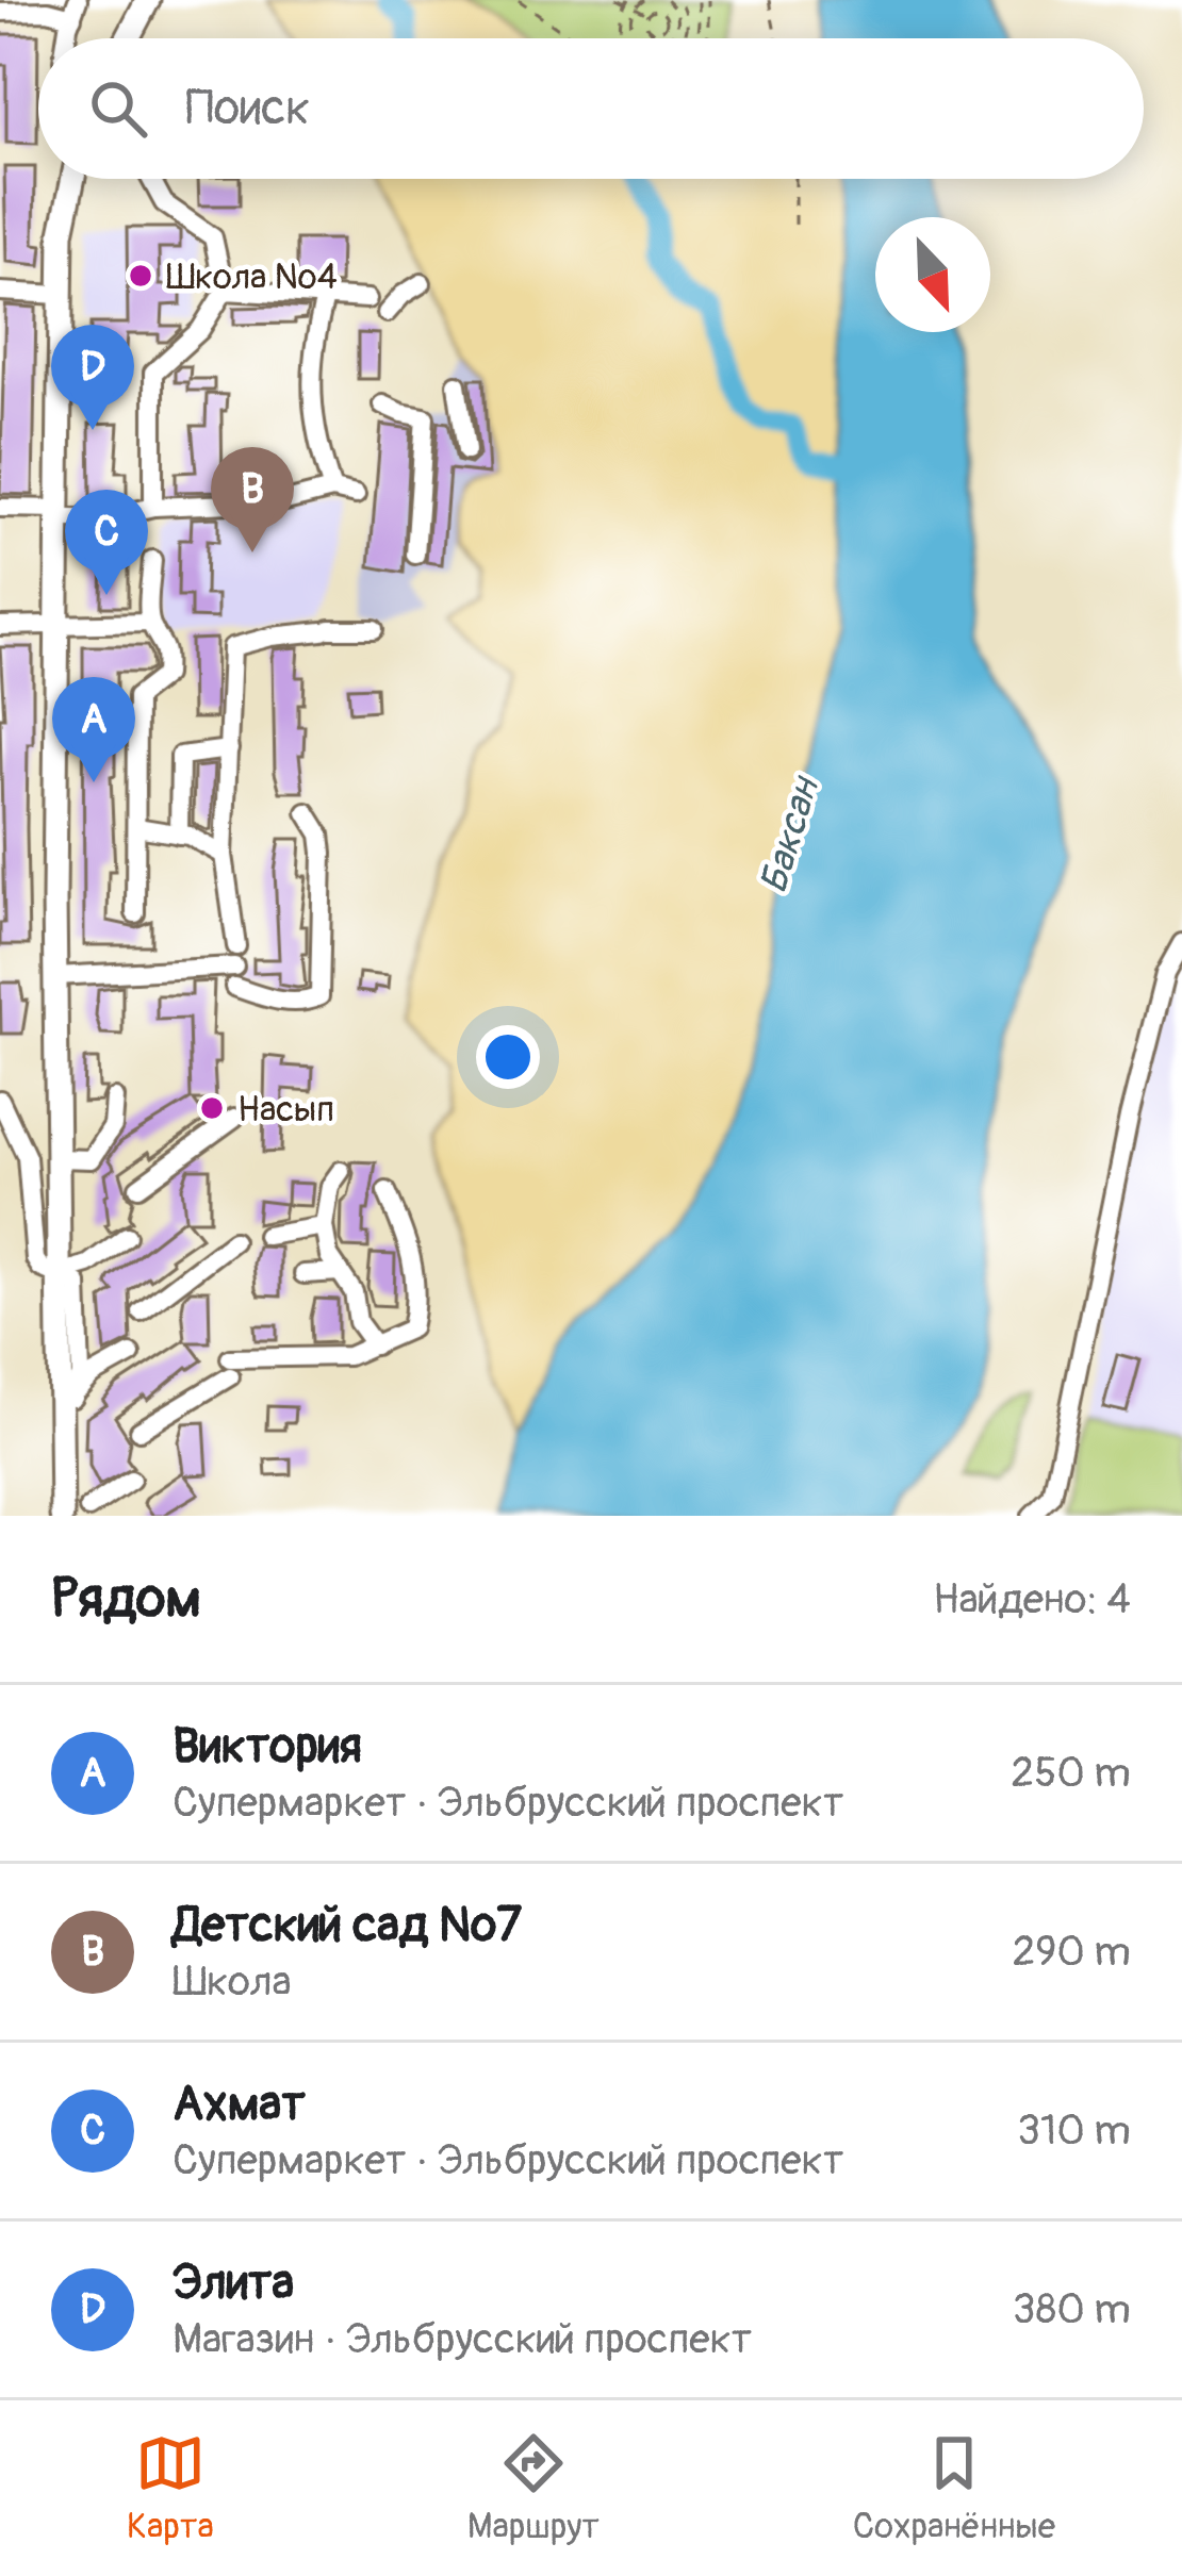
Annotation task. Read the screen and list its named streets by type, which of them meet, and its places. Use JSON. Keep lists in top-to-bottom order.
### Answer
{
  "water": ["Баксан"],
  "places": ["Школа №4", "Насып"],
  "north": "bottom right",
  "page": {
    "search": "Поиск",
    "pins": [
      "D",
      "B",
      "C",
      "A"
    ],
    "heading": ["Рядом", "Найдено: 4"],
    "list": [
      {
        "mark": "A",
        "name": "Виктория",
        "note": "Супермаркет · Эльбрусский проспект",
        "value": "250 m"
      },
      {
        "mark": "B",
        "name": "Детский сад №7",
        "note": "Школа",
        "value": "290 m"
      },
      {
        "mark": "C",
        "name": "Ахмат",
        "note": "Супермаркет · Эльбрусский проспект",
        "value": "310 m"
      },
      {
        "mark": "D",
        "name": "Элита",
        "note": "Магазин · Эльбрусский проспект",
        "value": "380 m"
      }
    ],
    "nav": ["Карта", "Маршрут", "Сохранённые"]
  }
}
